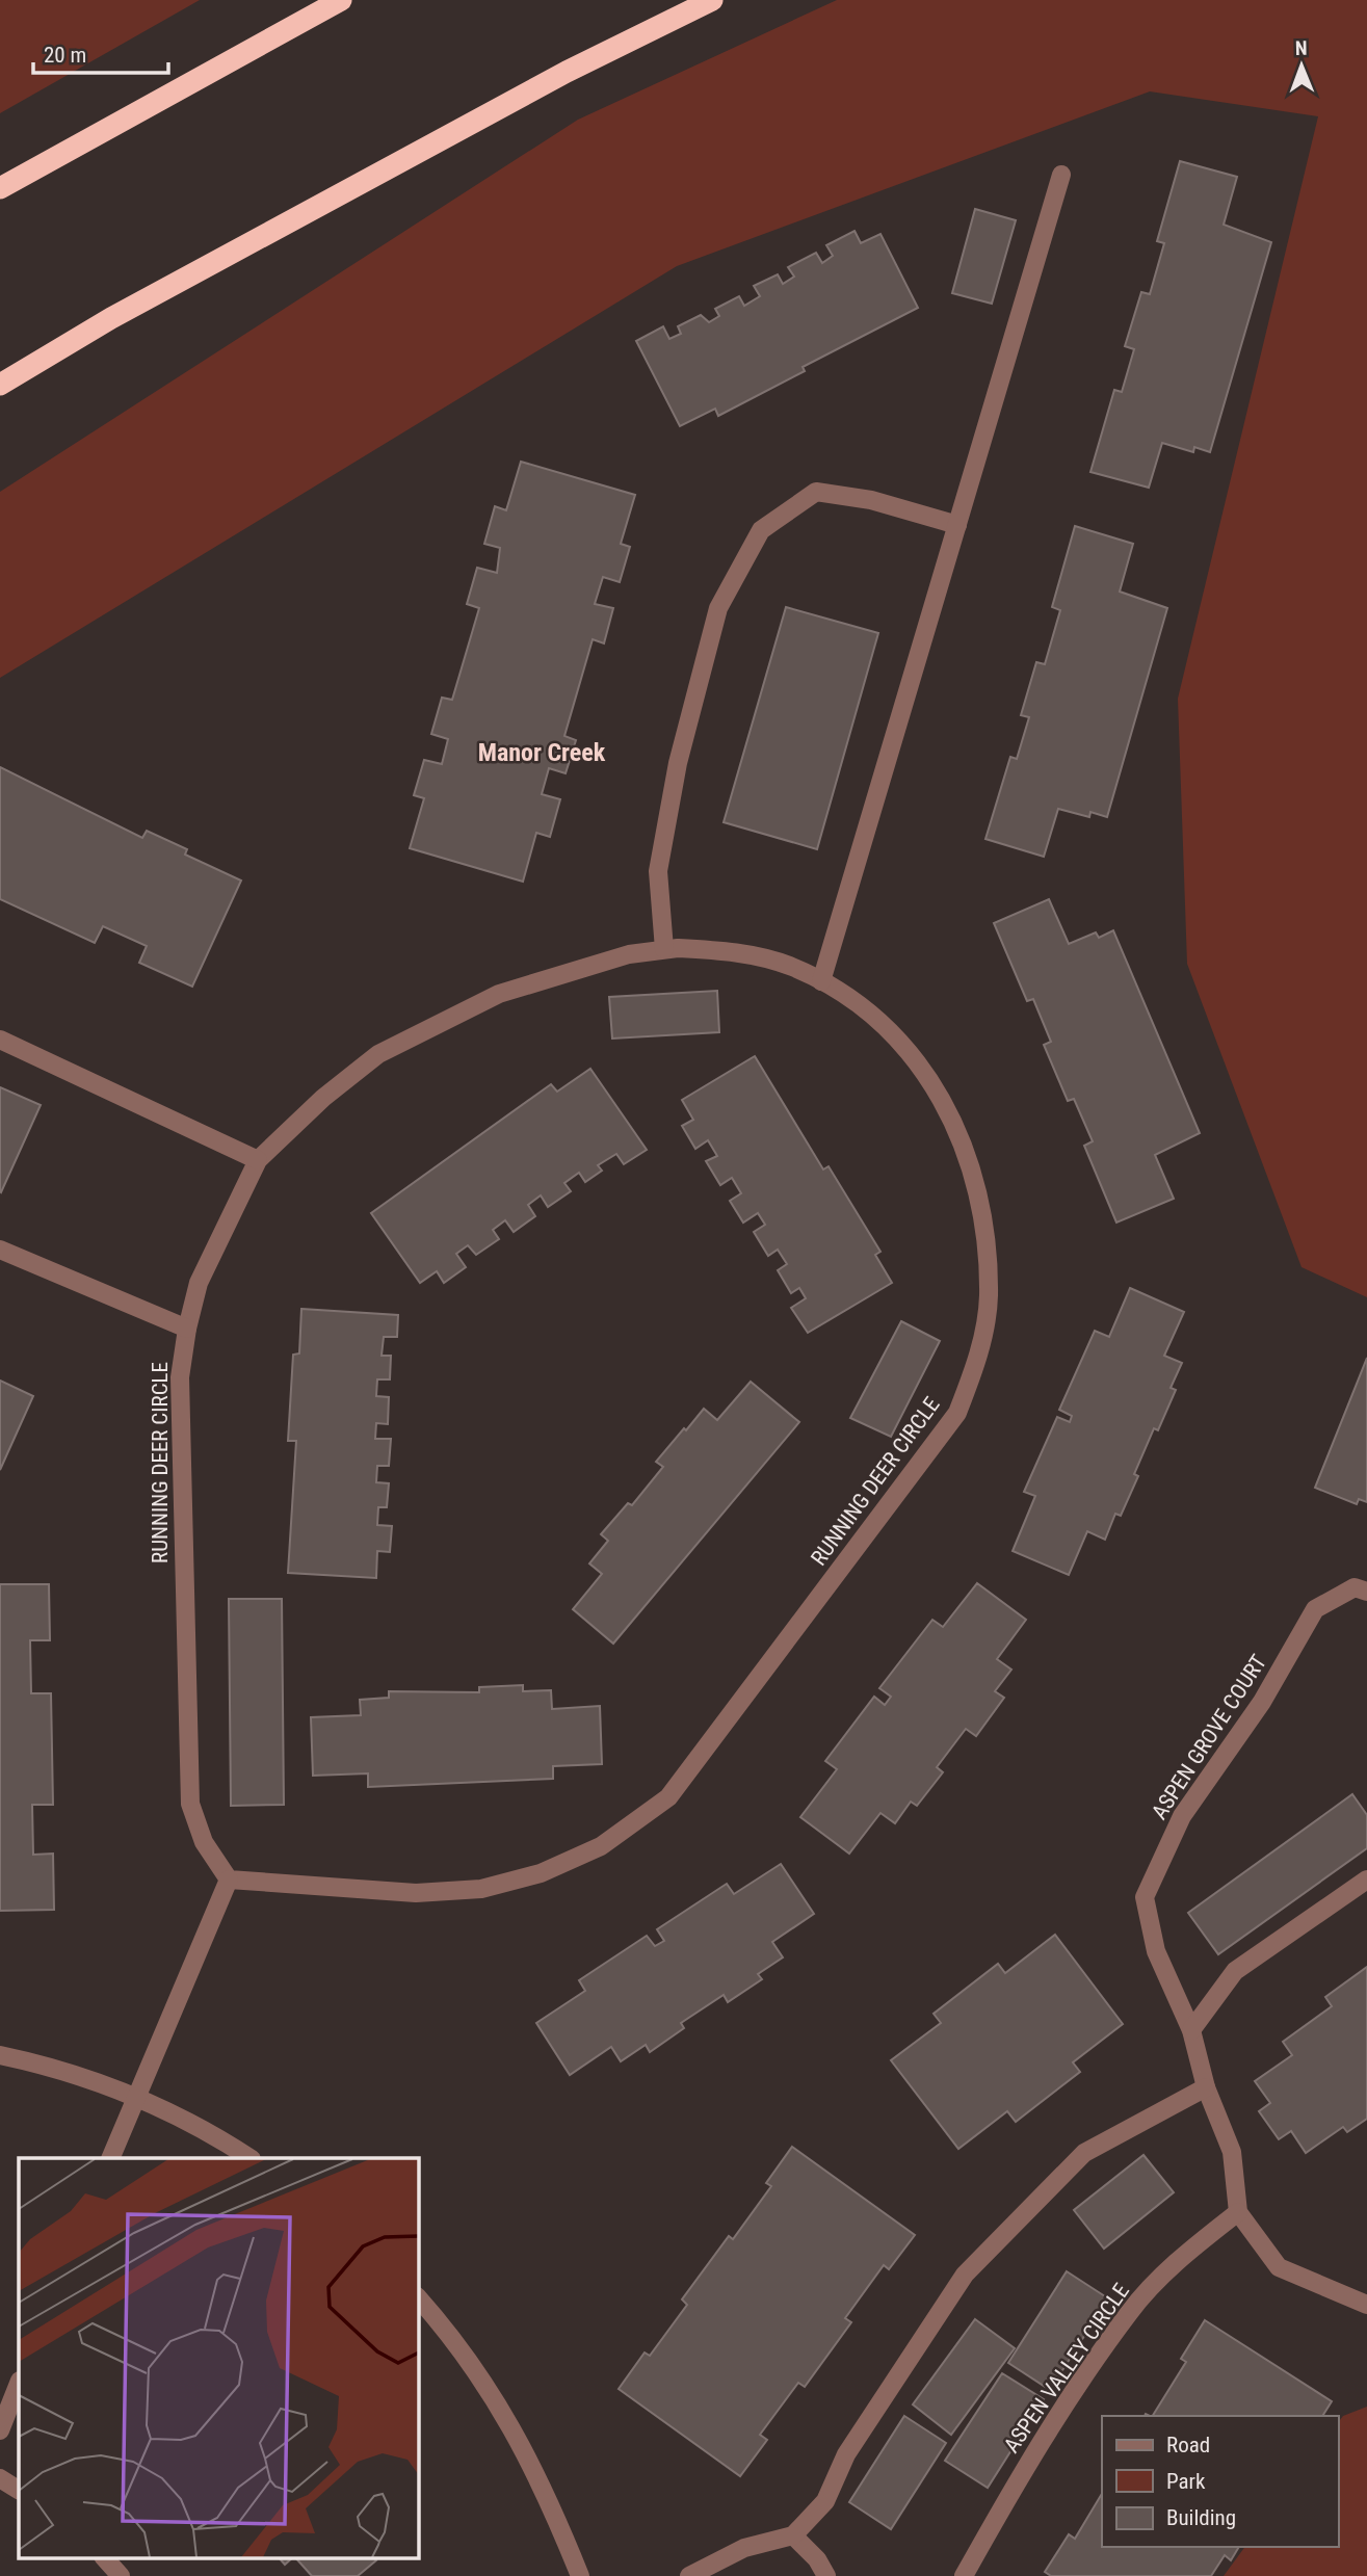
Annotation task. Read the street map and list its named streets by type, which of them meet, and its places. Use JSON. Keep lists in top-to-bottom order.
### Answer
{
  "streets": {
    "street": ["RUNNING DEER CIRCLE", "ASPEN GROVE COURT", "ASPEN VALLEY CIRCLE"]
  },
  "crossings": [
    ["ASPEN GROVE COURT", "ASPEN VALLEY CIRCLE"]
  ],
  "districts": ["Manor Creek"],
  "legend": ["Road", "Park", "Building"],
  "scale_bar": "20 m",
  "north": "top"
}
